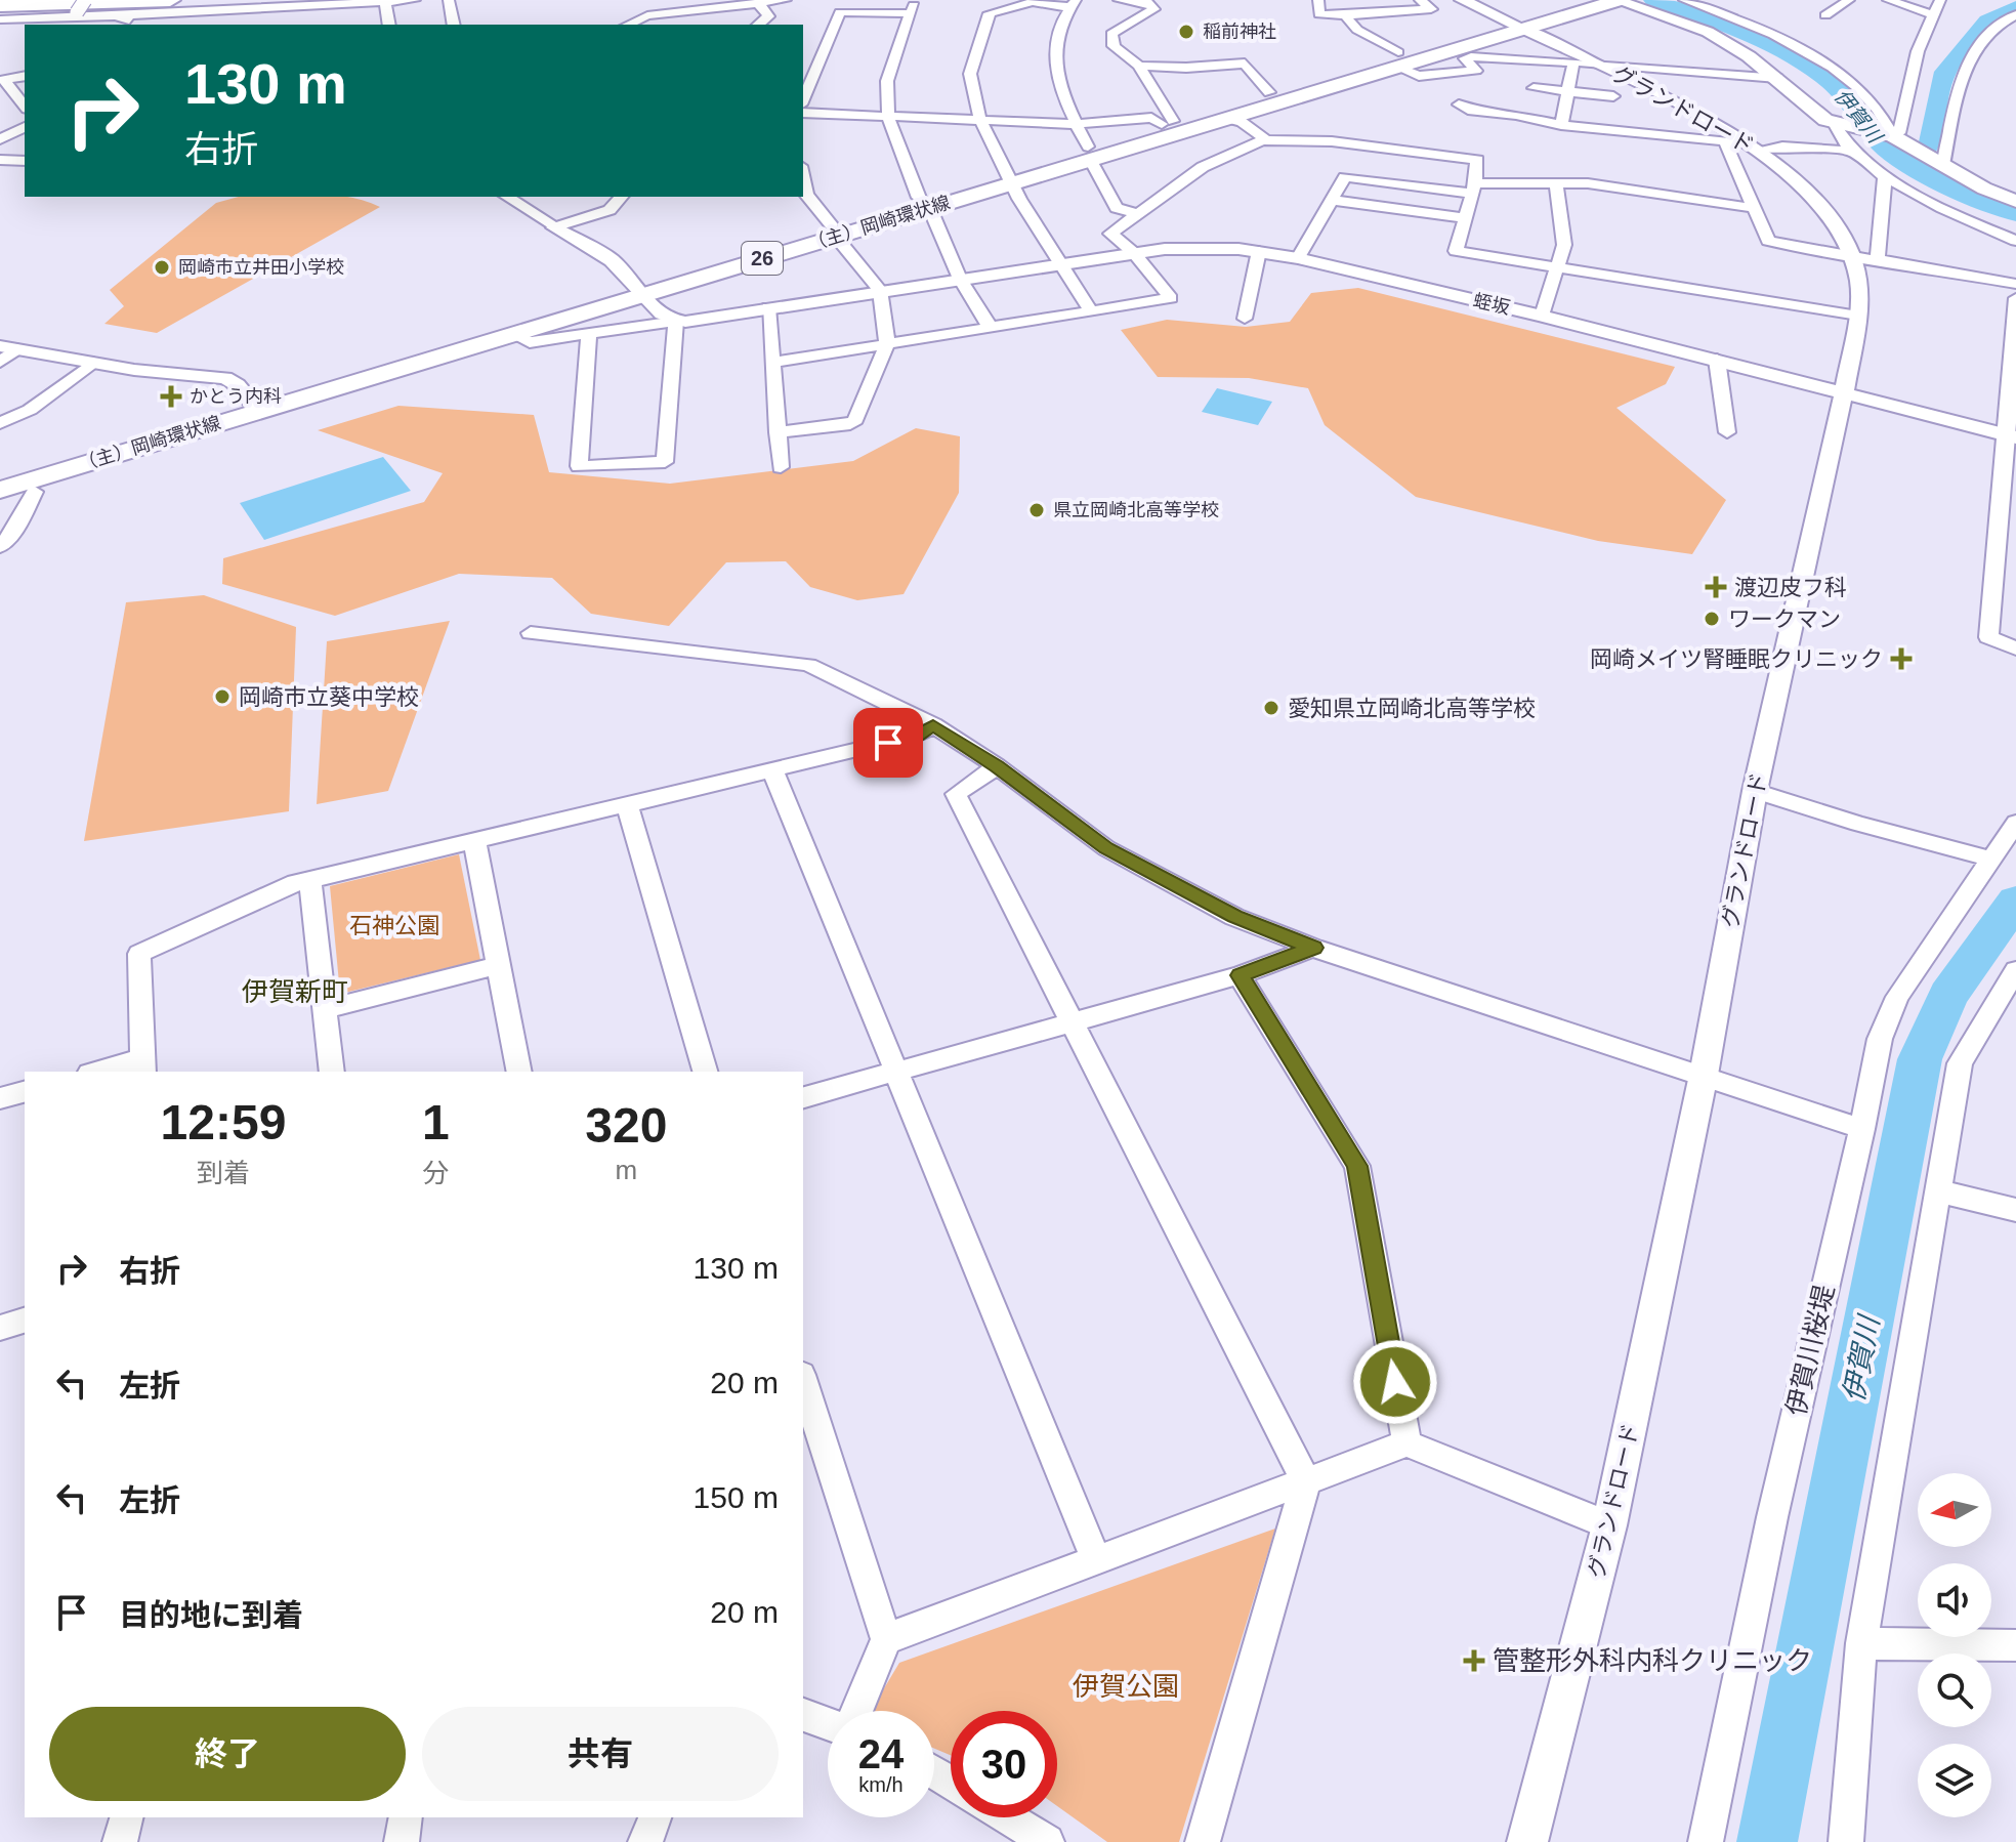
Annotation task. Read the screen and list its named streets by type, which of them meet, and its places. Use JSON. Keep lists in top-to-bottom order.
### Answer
{
  "streets": {
    "main road": ["（主）岡崎環状線", "26"],
    "street": ["グランドロード", "蛭坂", "伊賀川桜堤"]
  },
  "crossings": [
    ["グランドロード", "（主）岡崎環状線"],
    ["グランドロード", "蛭坂"]
  ],
  "districts": ["伊賀新町"],
  "water": ["伊賀川"],
  "parks": ["石神公園", "伊賀公園"],
  "places": {
    "other": [
      "稲前神社",
      "岡崎市立井田小学校",
      "県立岡崎北高等学校",
      "ワークマン",
      "岡崎市立葵中学校",
      "愛知県立岡崎北高等学校"
    ],
    "health": [
      "かとう内科",
      "渡辺皮フ科",
      "岡崎メイツ腎睡眠クリニック",
      "管整形外科内科クリニック"
    ]
  },
  "north": "left",
  "page": {
    "turn": ["130 m", "右折"],
    "eta": [
      "12:59",
      "到着",
      "1",
      "分",
      "320",
      "m"
    ],
    "list": [
      {
        "name": "右折",
        "value": "130 m"
      },
      {
        "name": "左折",
        "value": "20 m"
      },
      {
        "name": "左折",
        "value": "150 m"
      },
      {
        "name": "目的地に到着",
        "value": "20 m"
      }
    ],
    "buttons": ["終了", "共有"],
    "speed": "24 km/h",
    "limit": "30"
  }
}
